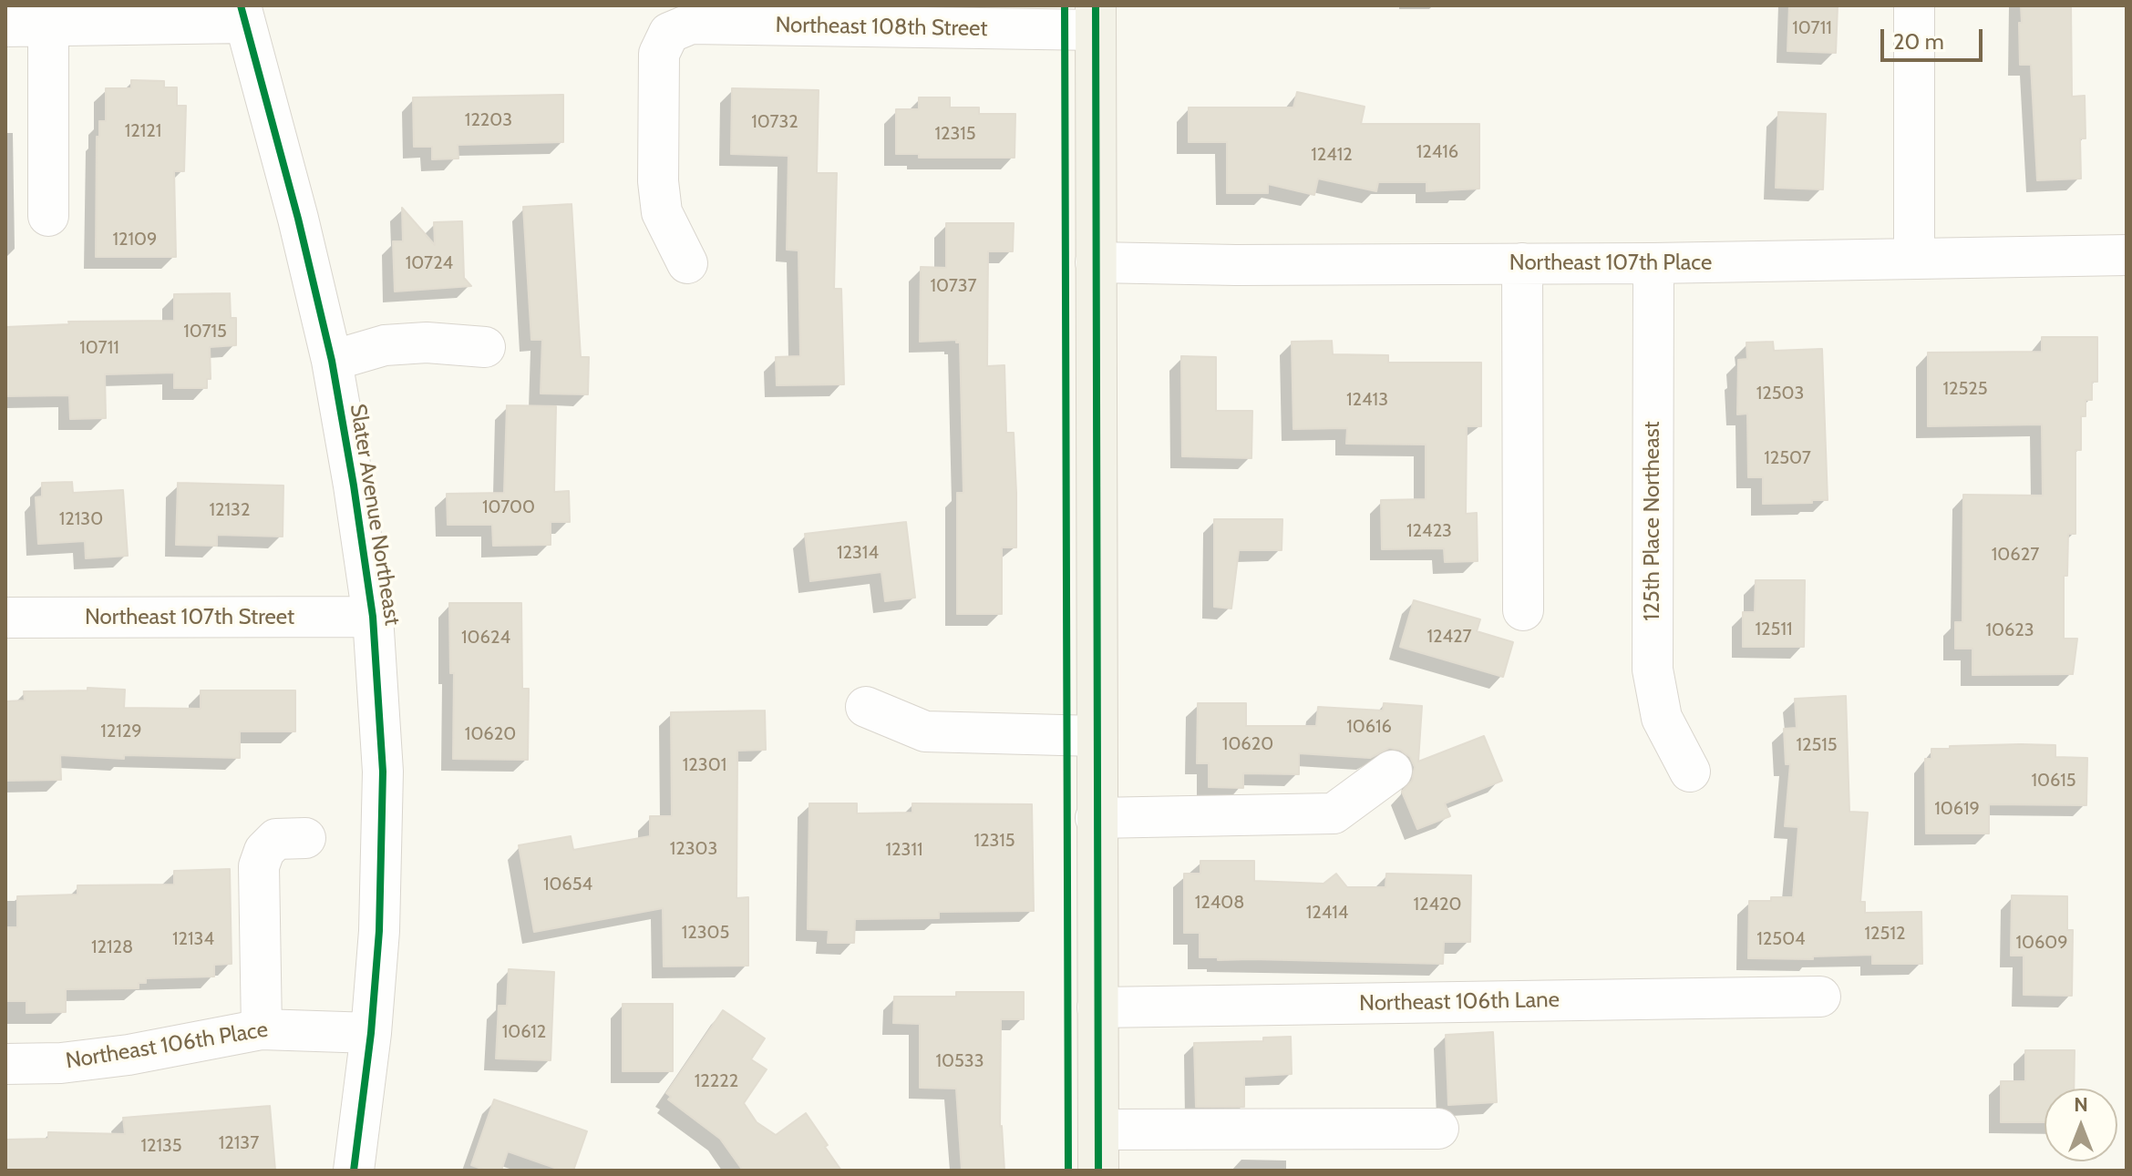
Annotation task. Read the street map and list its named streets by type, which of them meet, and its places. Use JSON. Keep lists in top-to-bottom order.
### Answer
{
  "streets": {
    "street": [
      "Northeast 108th Street",
      "Northeast 107th Place",
      "Slater Avenue Northeast",
      "125th Place Northeast",
      "Northeast 107th Street",
      "Northeast 106th Lane",
      "Northeast 106th Place"
    ]
  },
  "crossings": [
    ["Northeast 107th Place", "125th Place Northeast"],
    ["Slater Avenue Northeast", "Northeast 107th Street"],
    ["Slater Avenue Northeast", "Northeast 106th Place"]
  ],
  "house_numbers": [
    "10711",
    "12203",
    "10732",
    "12121",
    "12315",
    "12416",
    "12412",
    "12109",
    "10724",
    "10737",
    "10715",
    "10711",
    "12525",
    "12503",
    "12413",
    "12507",
    "10700",
    "12132",
    "12130",
    "12423",
    "12314",
    "10627",
    "12511",
    "10623",
    "12427",
    "10624",
    "10616",
    "12129",
    "10620",
    "10620",
    "12515",
    "12301",
    "10615",
    "10619",
    "12315",
    "12303",
    "12311",
    "10654",
    "12408",
    "12420",
    "12414",
    "12305",
    "12512",
    "12134",
    "12504",
    "10609",
    "12128",
    "10612",
    "10533",
    "12222",
    "12137",
    "12135"
  ],
  "scale_bar": "20 m",
  "north": "top"
}
